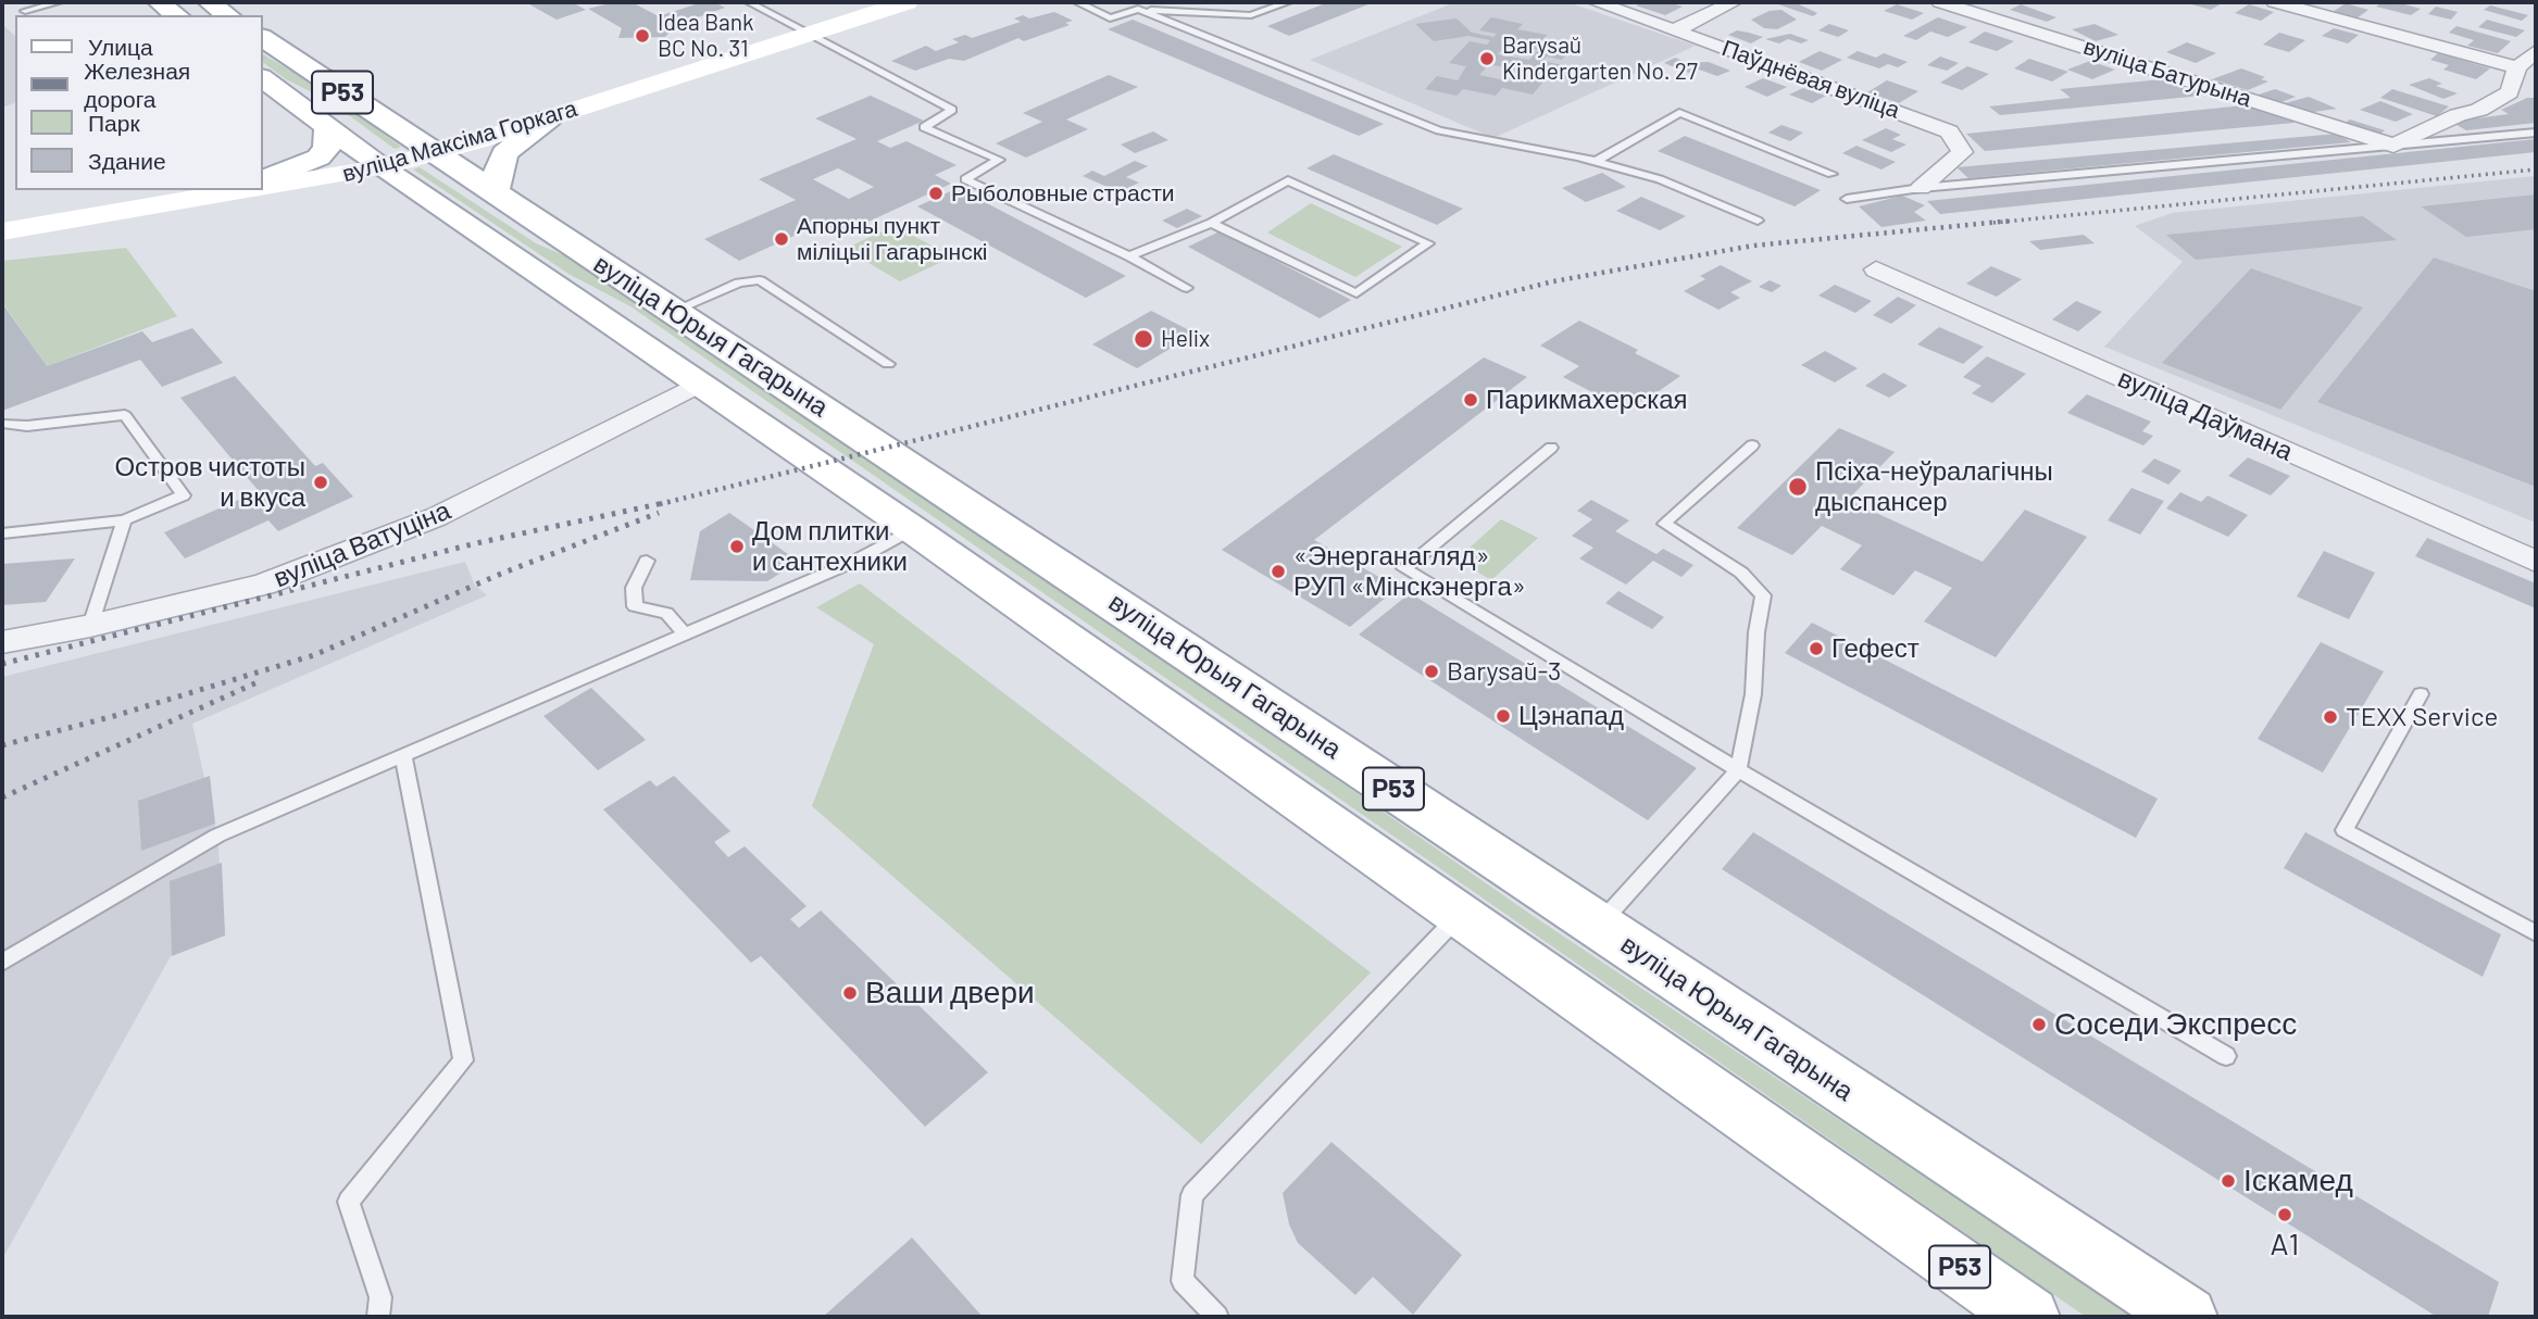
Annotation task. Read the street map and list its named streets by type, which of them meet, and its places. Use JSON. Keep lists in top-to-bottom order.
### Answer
{
  "streets": {
    "main road": ["Р53", "вуліца Максіма Горкага", "вуліца Юрыя Гагарына"],
    "street": [
      "вуліца Батурына",
      "Паўднёвая вуліца",
      "вуліца Даўмана",
      "вуліца Ватуціна"
    ]
  },
  "crossings": [
    ["вуліца Максіма Горкага", "вуліца Юрыя Гагарына"],
    ["вуліца Юрыя Гагарына", "вуліца Ватуціна"]
  ],
  "places": [
    "Idea Bank BC No. 31",
    "Barysaŭ Kindergarten No. 27",
    "Рыболовные страсти",
    "Апорны пункт міліцыі Гагарынскі",
    "Helix",
    "Парикмахерская",
    "Остров чистоты и вкуса",
    "Псіха-неўралагічны дыспансер",
    "Дом плитки и сантехники",
    "«Энерганагляд» РУП «Мінскэнерга»",
    "Гефест",
    "Barysaŭ-3",
    "Цэнапад",
    "TEXX Service",
    "Ваши двери",
    "Соседи Экспресс",
    "Іскамед",
    "A1"
  ],
  "legend": [
    "Улица",
    "Железная дорога",
    "Парк",
    "Здание"
  ]
}
